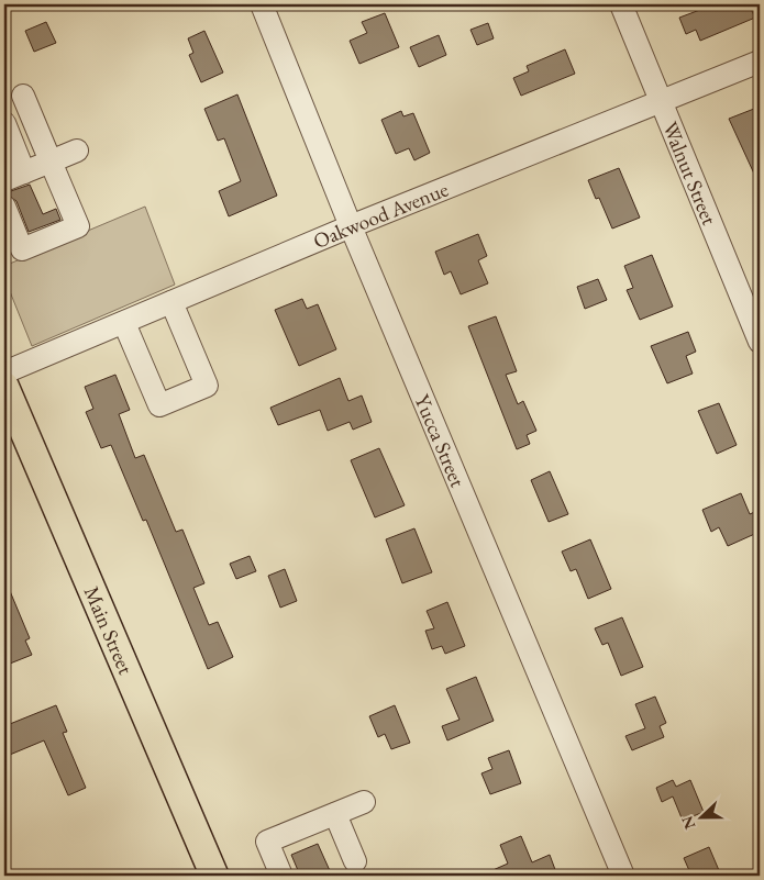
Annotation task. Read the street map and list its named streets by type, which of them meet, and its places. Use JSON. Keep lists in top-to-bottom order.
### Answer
{
  "streets": {
    "main road": ["Main Street"],
    "street": ["Walnut Street", "Oakwood Avenue", "Yucca Street"]
  },
  "crossings": [
    ["Walnut Street", "Oakwood Avenue"],
    ["Oakwood Avenue", "Yucca Street"]
  ],
  "north": "left"
}
